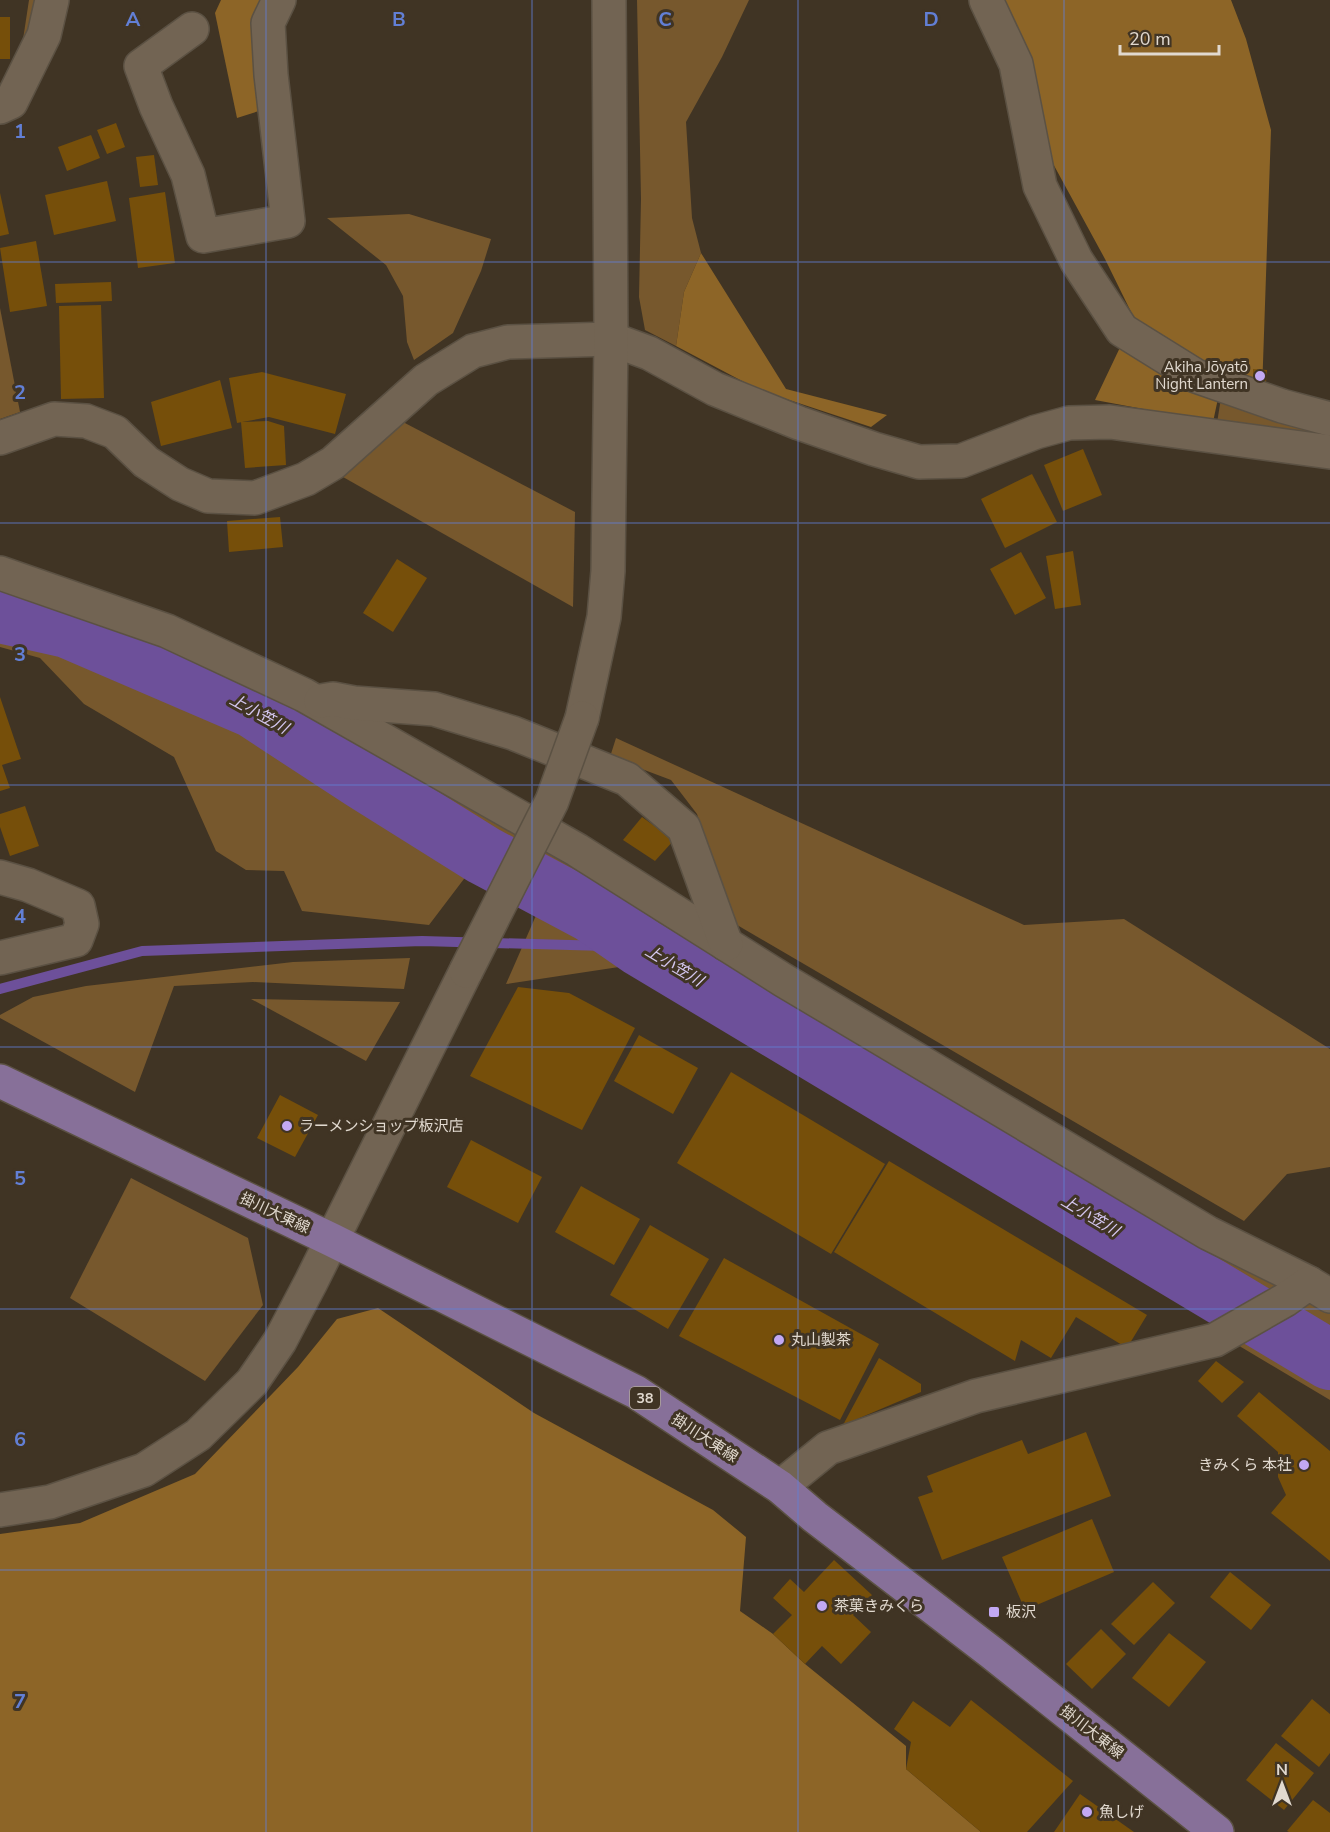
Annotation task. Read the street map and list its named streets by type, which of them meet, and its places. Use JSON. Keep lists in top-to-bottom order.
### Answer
{
  "streets": {
    "main road": ["掛川大東線", "38"]
  },
  "water": ["上小笠川"],
  "places": {
    "other": [
      "Akiha Jōyatō Night Lantern",
      "ラーメンショップ板沢店",
      "丸山製茶",
      "きみくら 本社",
      "茶菓きみくら",
      "魚しげ"
    ],
    "transit": ["板沢"]
  },
  "scale_bar": "20 m",
  "north": "top",
  "grid": {
    "columns": [
      "A",
      "B",
      "C",
      "D"
    ],
    "rows": [
      "1",
      "2",
      "3",
      "4",
      "5",
      "6",
      "7"
    ]
  }
}
